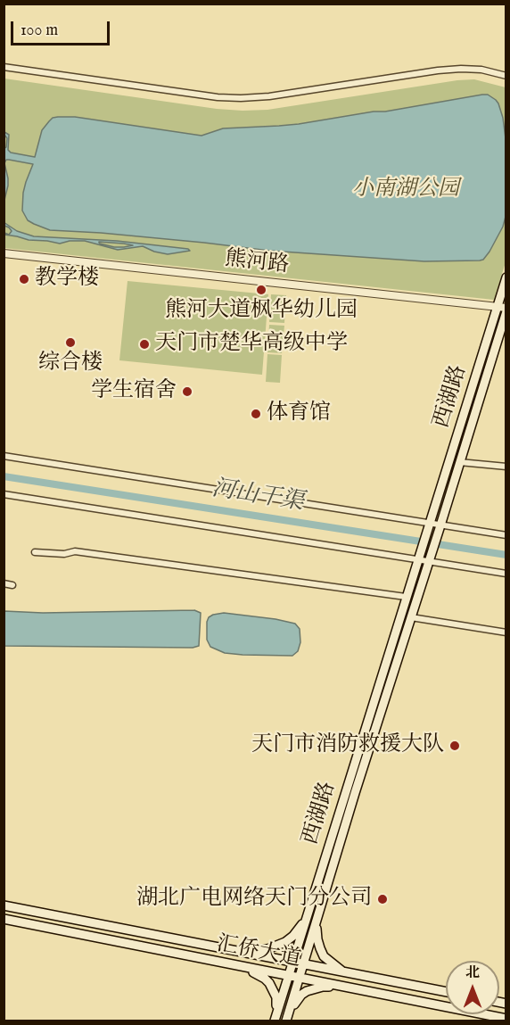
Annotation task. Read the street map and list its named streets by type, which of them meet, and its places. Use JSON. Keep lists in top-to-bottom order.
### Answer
{
  "streets": {
    "main road": ["西湖路", "汇侨大道"],
    "street": ["熊河路"]
  },
  "crossings": [
    ["熊河路", "西湖路"],
    ["西湖路", "汇侨大道"]
  ],
  "water": ["河山干渠"],
  "parks": ["小南湖公园"],
  "places": [
    "教学楼",
    "熊河大道枫华幼儿园",
    "综合楼",
    "天门市楚华高级中学",
    "学生宿舍",
    "体育馆",
    "天门市消防救援大队",
    "湖北广电网络天门分公司"
  ],
  "scale_bar": "100 m",
  "north": "top"
}
